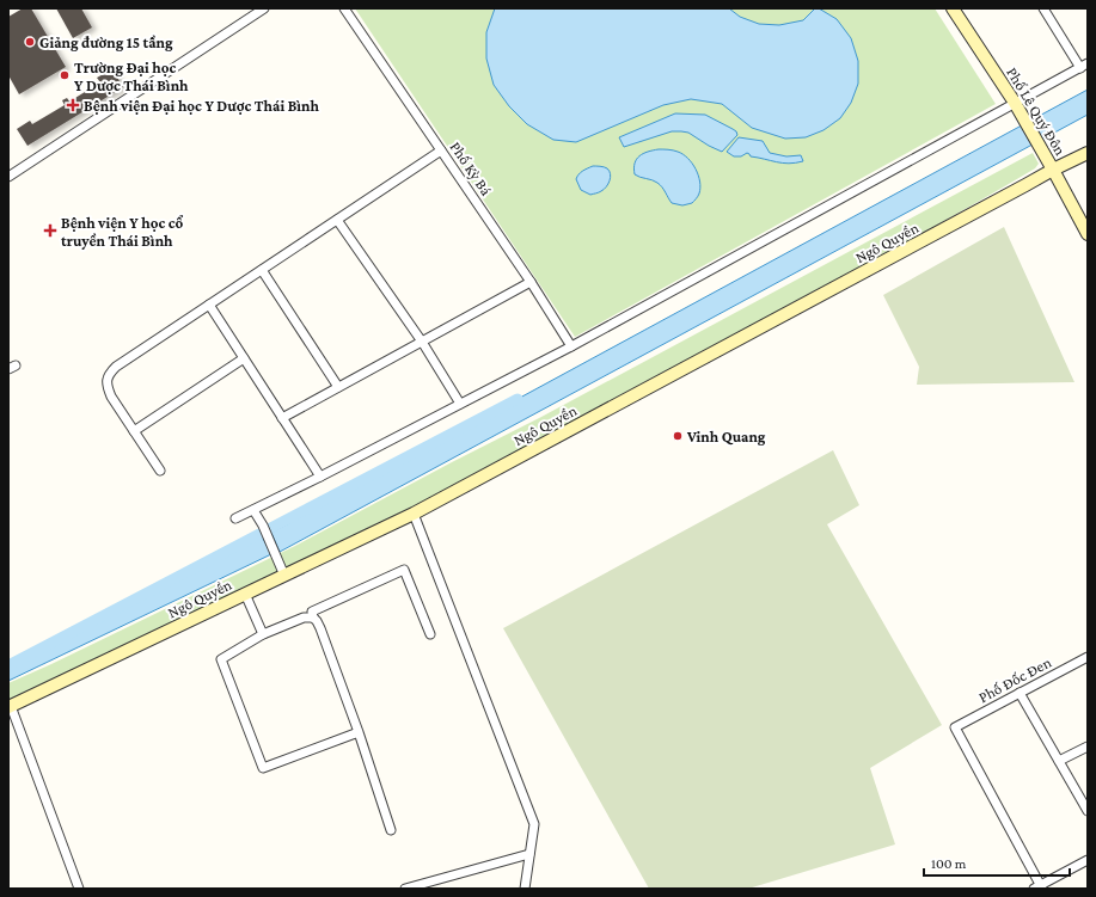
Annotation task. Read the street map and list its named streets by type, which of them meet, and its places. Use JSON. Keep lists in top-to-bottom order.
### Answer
{
  "streets": {
    "street": [
      "Phố Lê Quý Đôn",
      "Phố Kỳ Bá",
      "Ngô Quyền",
      "Phố Đốc Đen"
    ]
  },
  "crossings": [
    ["Phố Lê Quý Đôn", "Ngô Quyền"]
  ],
  "places": {
    "other": ["Giảng đường 15 tầng", "Trường Đại học Y Dược Thái Bình", "Vinh Quang"],
    "health": ["Bệnh viện Đại học Y Dược Thái Bình", "Bệnh viện Y học cổ truyền Thái Bình"]
  },
  "scale_bar": "100 m"
}
